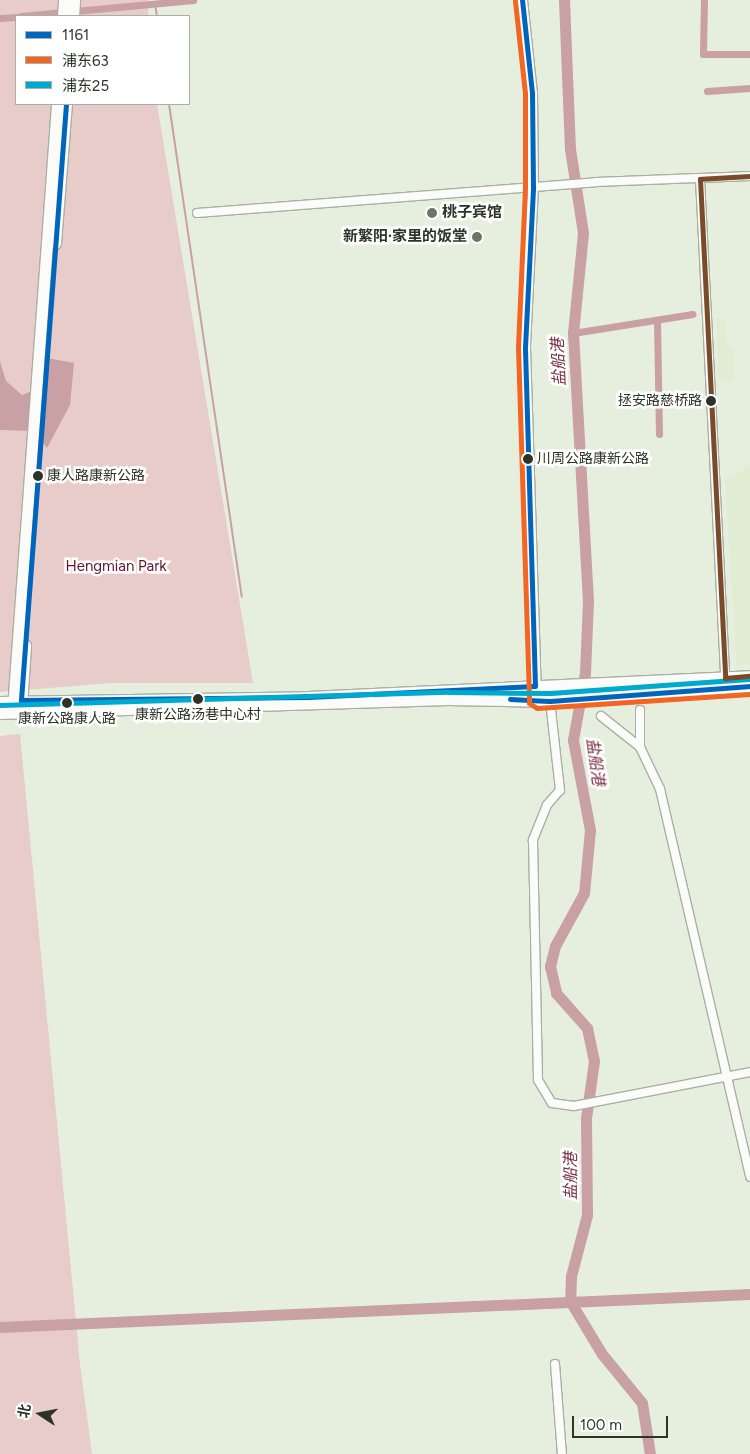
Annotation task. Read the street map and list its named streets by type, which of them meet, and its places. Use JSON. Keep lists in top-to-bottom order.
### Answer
{
  "water": ["盐船港"],
  "parks": ["Hengmian Park"],
  "places": [
    "桃子宾馆",
    "新繁阳·家里的饭堂",
    "拯安路慈桥路",
    "川周公路康新公路",
    "康人路康新公路",
    "康新公路汤巷中心村",
    "康新公路康人路"
  ],
  "lines": ["transit line 1161", "transit line 浦东63", "transit line 浦东25"],
  "legend": ["1161", "浦东63", "浦东25"],
  "scale_bar": "100 m",
  "north": "left"
}
